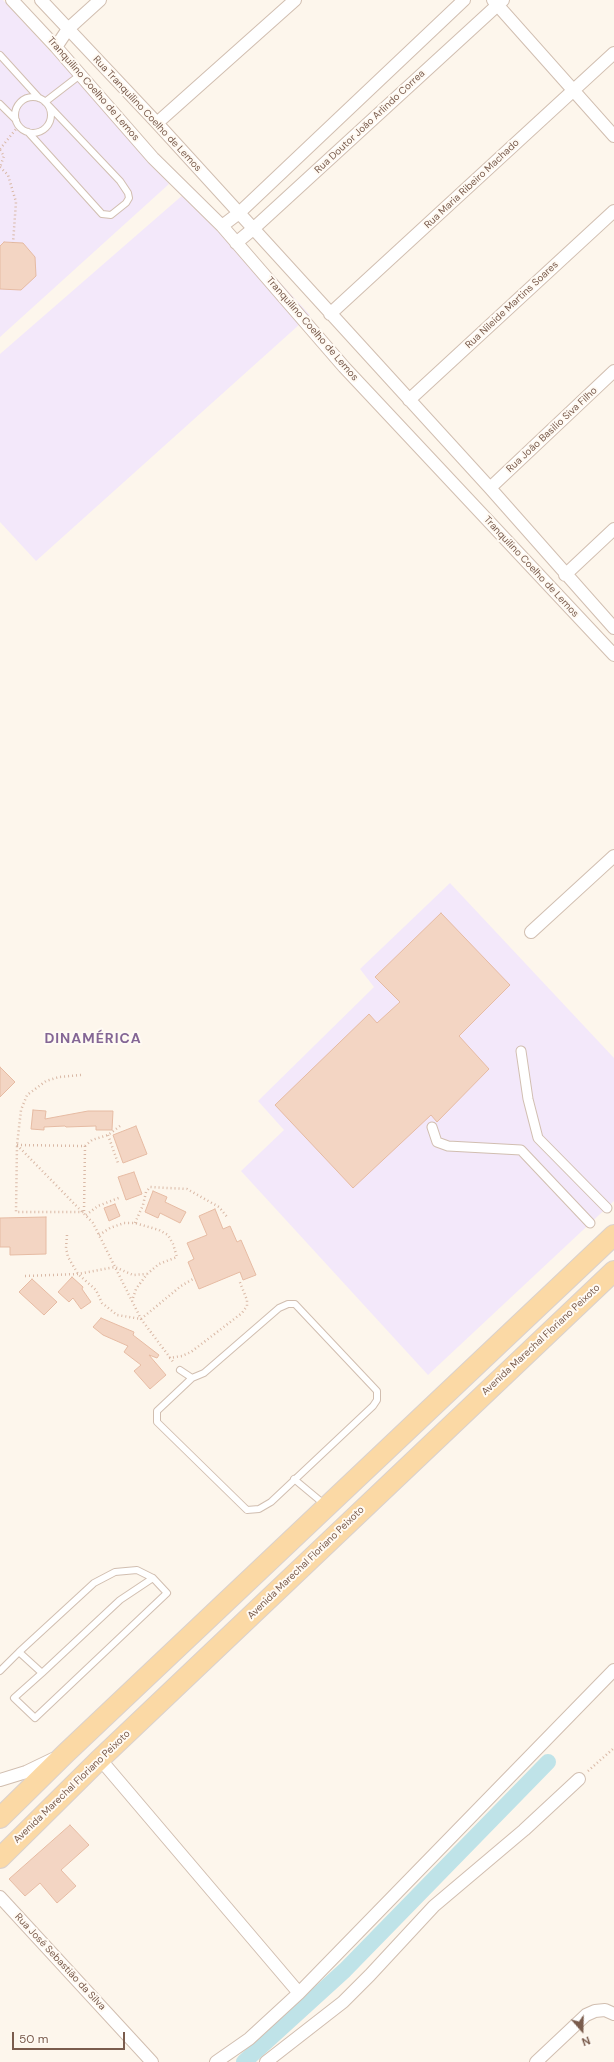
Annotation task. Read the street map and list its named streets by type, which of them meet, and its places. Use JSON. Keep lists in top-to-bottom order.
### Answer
{
  "streets": {
    "main road": ["Avenida Marechal Floriano Peixoto"],
    "street": [
      "Tranquilino Coelho de Lemos",
      "Rua Tranquilino Coelho de Lemos",
      "Rua Doutor João Arlindo Correa",
      "Rua Maria Ribeiro Machado",
      "Rua Nileide Martins Soares",
      "Rua João Basilio Siva Filho",
      "Rua José Sebastião da Silva"
    ]
  },
  "crossings": [
    ["Tranquilino Coelho de Lemos", "Rua Tranquilino Coelho de Lemos"],
    ["Tranquilino Coelho de Lemos", "Rua Doutor João Arlindo Correa"],
    ["Tranquilino Coelho de Lemos", "Rua Maria Ribeiro Machado"],
    ["Tranquilino Coelho de Lemos", "Rua Nileide Martins Soares"],
    ["Tranquilino Coelho de Lemos", "Rua João Basilio Siva Filho"],
    ["Rua Tranquilino Coelho de Lemos", "Rua Doutor João Arlindo Correa"]
  ],
  "districts": ["DINAMÉRICA"],
  "scale_bar": "50 m",
  "north": "bottom"
}
